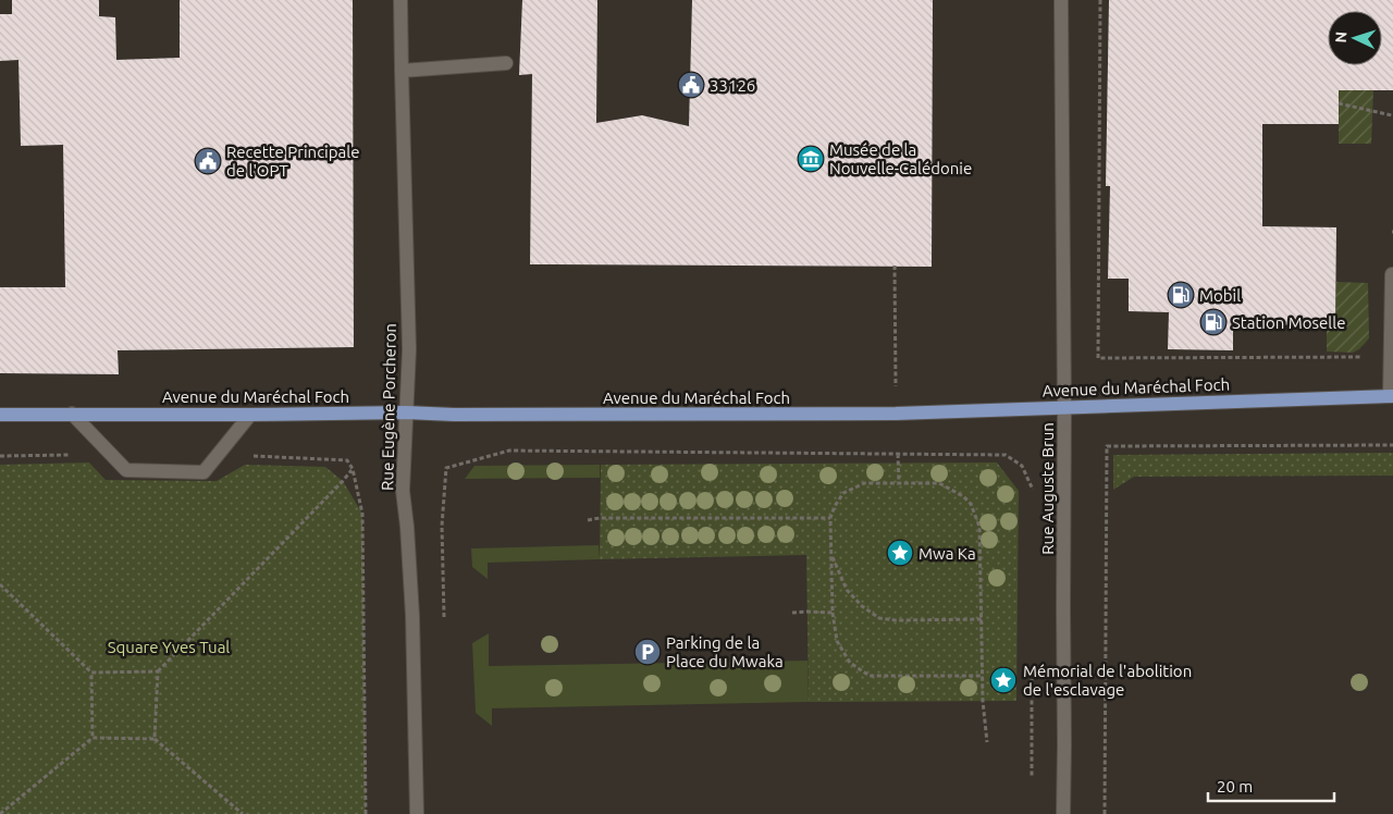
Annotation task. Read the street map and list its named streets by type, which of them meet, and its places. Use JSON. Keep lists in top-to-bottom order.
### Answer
{
  "streets": {
    "main road": ["Avenue du Maréchal Foch"],
    "street": ["Rue Eugène Porcheron", "Rue Auguste Brun"]
  },
  "crossings": [
    ["Avenue du Maréchal Foch", "Rue Eugène Porcheron"],
    ["Avenue du Maréchal Foch", "Rue Auguste Brun"]
  ],
  "parks": ["Square Yves Tual"],
  "places": {
    "public building": ["33126", "Recette Principale de l'OPT"],
    "museum": ["Musée de la Nouvelle-Calédonie"],
    "fuel station": ["Mobil", "Station Moselle"],
    "place": ["Mwa Ka", "Mémorial de l'abolition de l'esclavage"],
    "parking": ["Parking de la Place du Mwaka"]
  },
  "scale_bar": "20 m",
  "north": "left"
}
